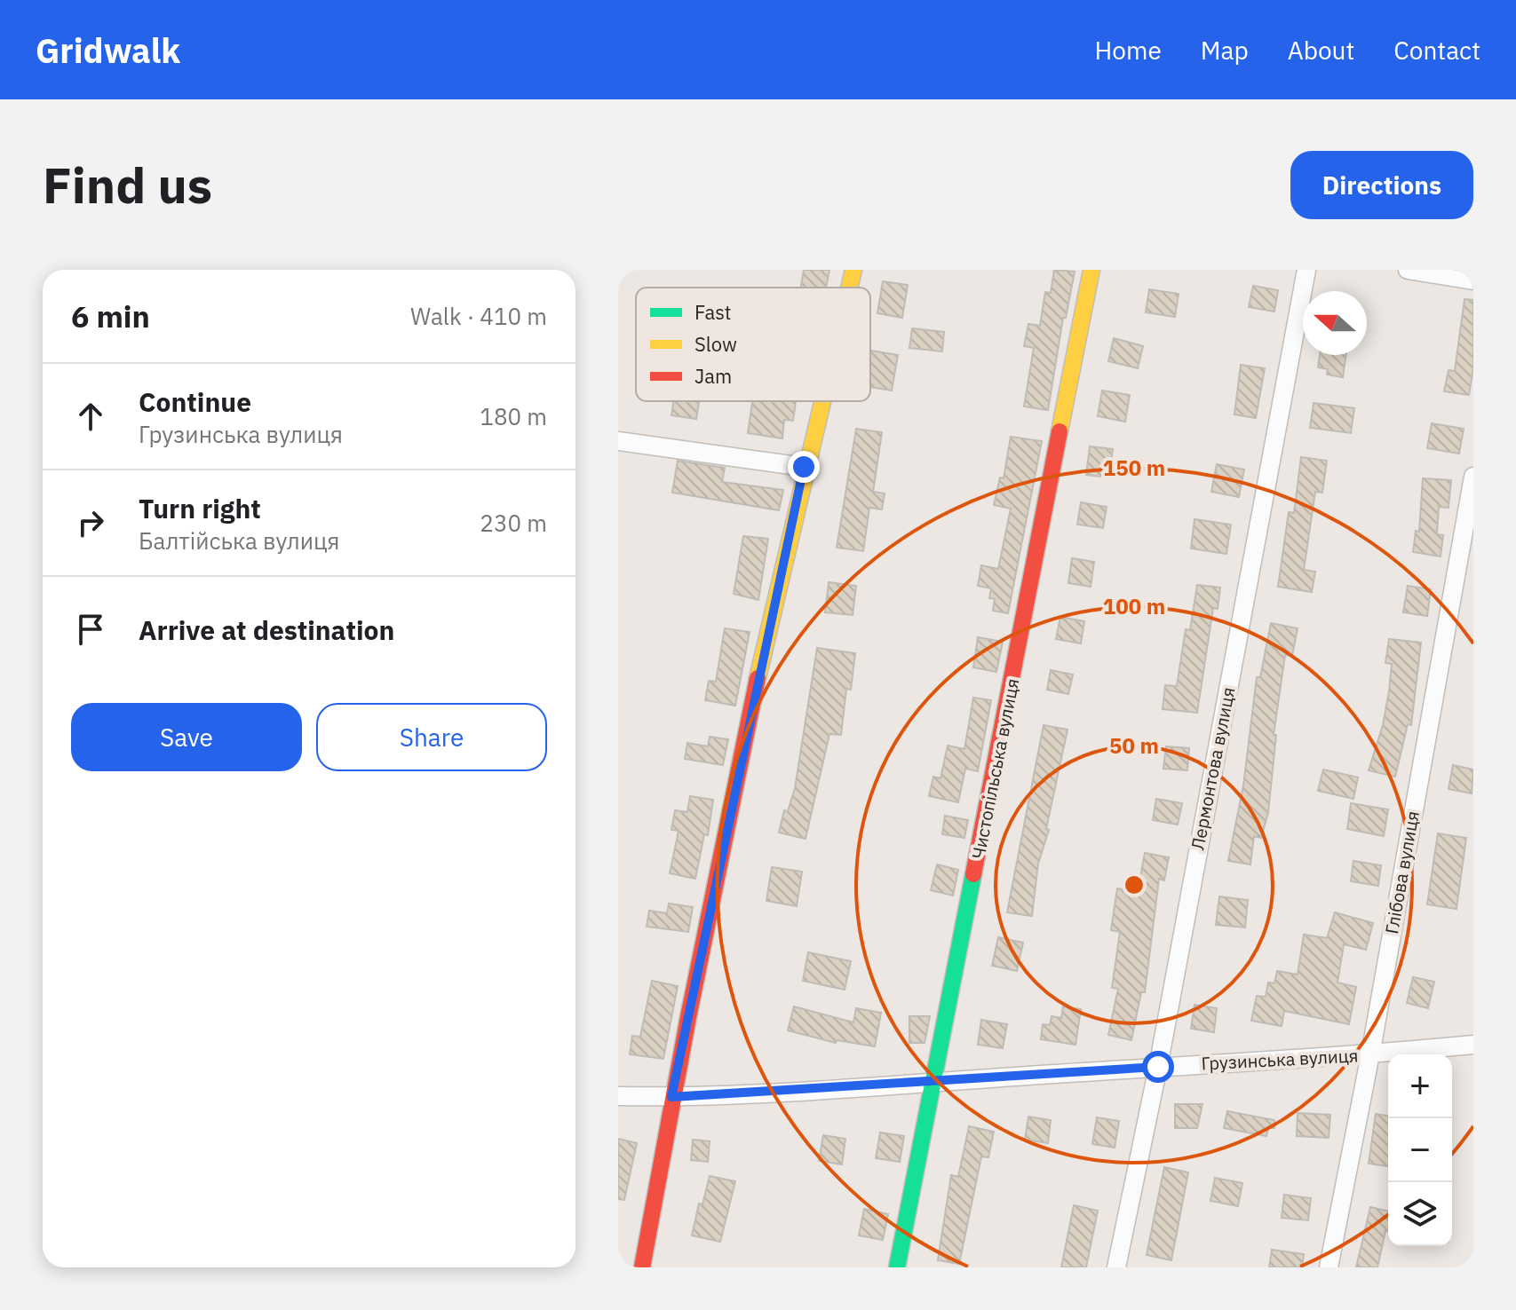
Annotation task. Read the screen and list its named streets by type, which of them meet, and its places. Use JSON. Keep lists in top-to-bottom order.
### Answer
{
  "streets": {
    "street": [
      "Чистопільська вулиця",
      "Лермонтова вулиця",
      "Глібова вулиця",
      "Грузинська вулиця"
    ]
  },
  "crossings": [
    ["Чистопільська вулиця", "Грузинська вулиця"],
    ["Лермонтова вулиця", "Грузинська вулиця"],
    ["Глібова вулиця", "Грузинська вулиця"]
  ],
  "legend": ["Fast", "Slow", "Jam"],
  "north": "left",
  "page": {
    "header": "Gridwalk",
    "nav": [
      "Home",
      "Map",
      "About",
      "Contact"
    ],
    "buttons": [
      "Directions",
      ["Save", "Share"]
    ],
    "title": "Find us",
    "heading": ["6 min", "Walk · 410 m"],
    "list": [
      ["Continue", "Грузинська вулиця", "180 m"],
      ["Turn right", "Балтійська вулиця", "230 m"],
      "Arrive at destination"
    ],
    "map_buttons": ["+", "−"]
  },
  "rings": ["150 m", "100 m", "50 m"]
}
